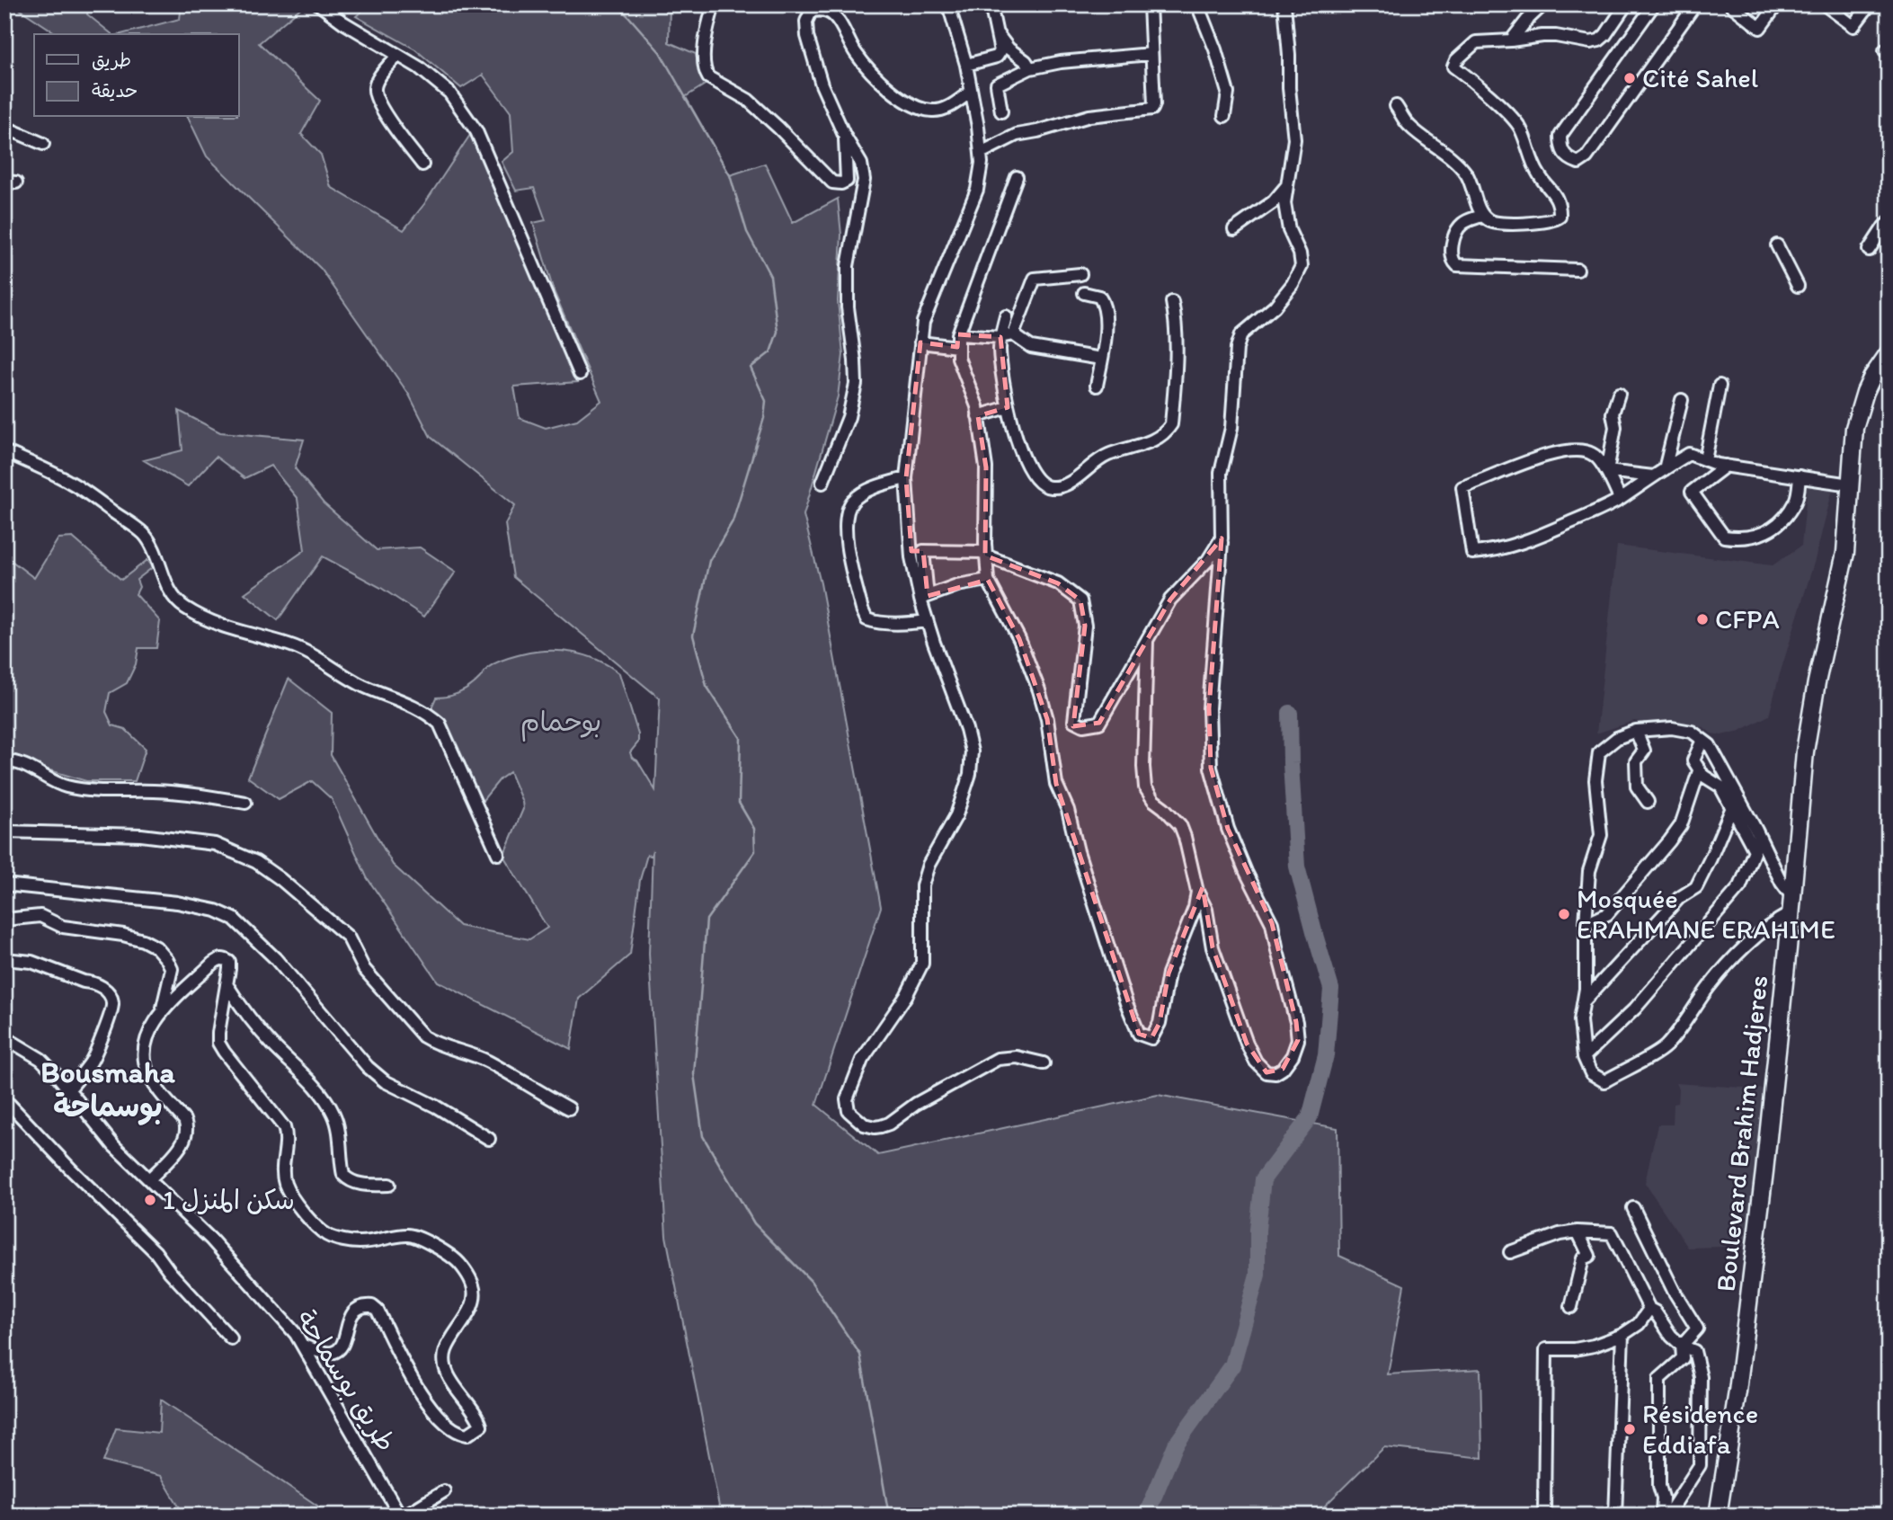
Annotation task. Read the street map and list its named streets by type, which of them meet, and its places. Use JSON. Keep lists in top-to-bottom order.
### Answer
{
  "streets": {
    "main road": ["Boulevard Brahim Hadjeres"],
    "street": ["طريق بوسماحة"]
  },
  "districts": ["Bousmaha بوسماحة"],
  "parks": ["بوحمام"],
  "places": [
    "Cité Sahel",
    "CFPA",
    "Mosquée ERAHMANE ERAHIME",
    "سكن المنزل 1",
    "Résidence Eddiafa"
  ],
  "legend": ["طريق", "حديقة"]
}
